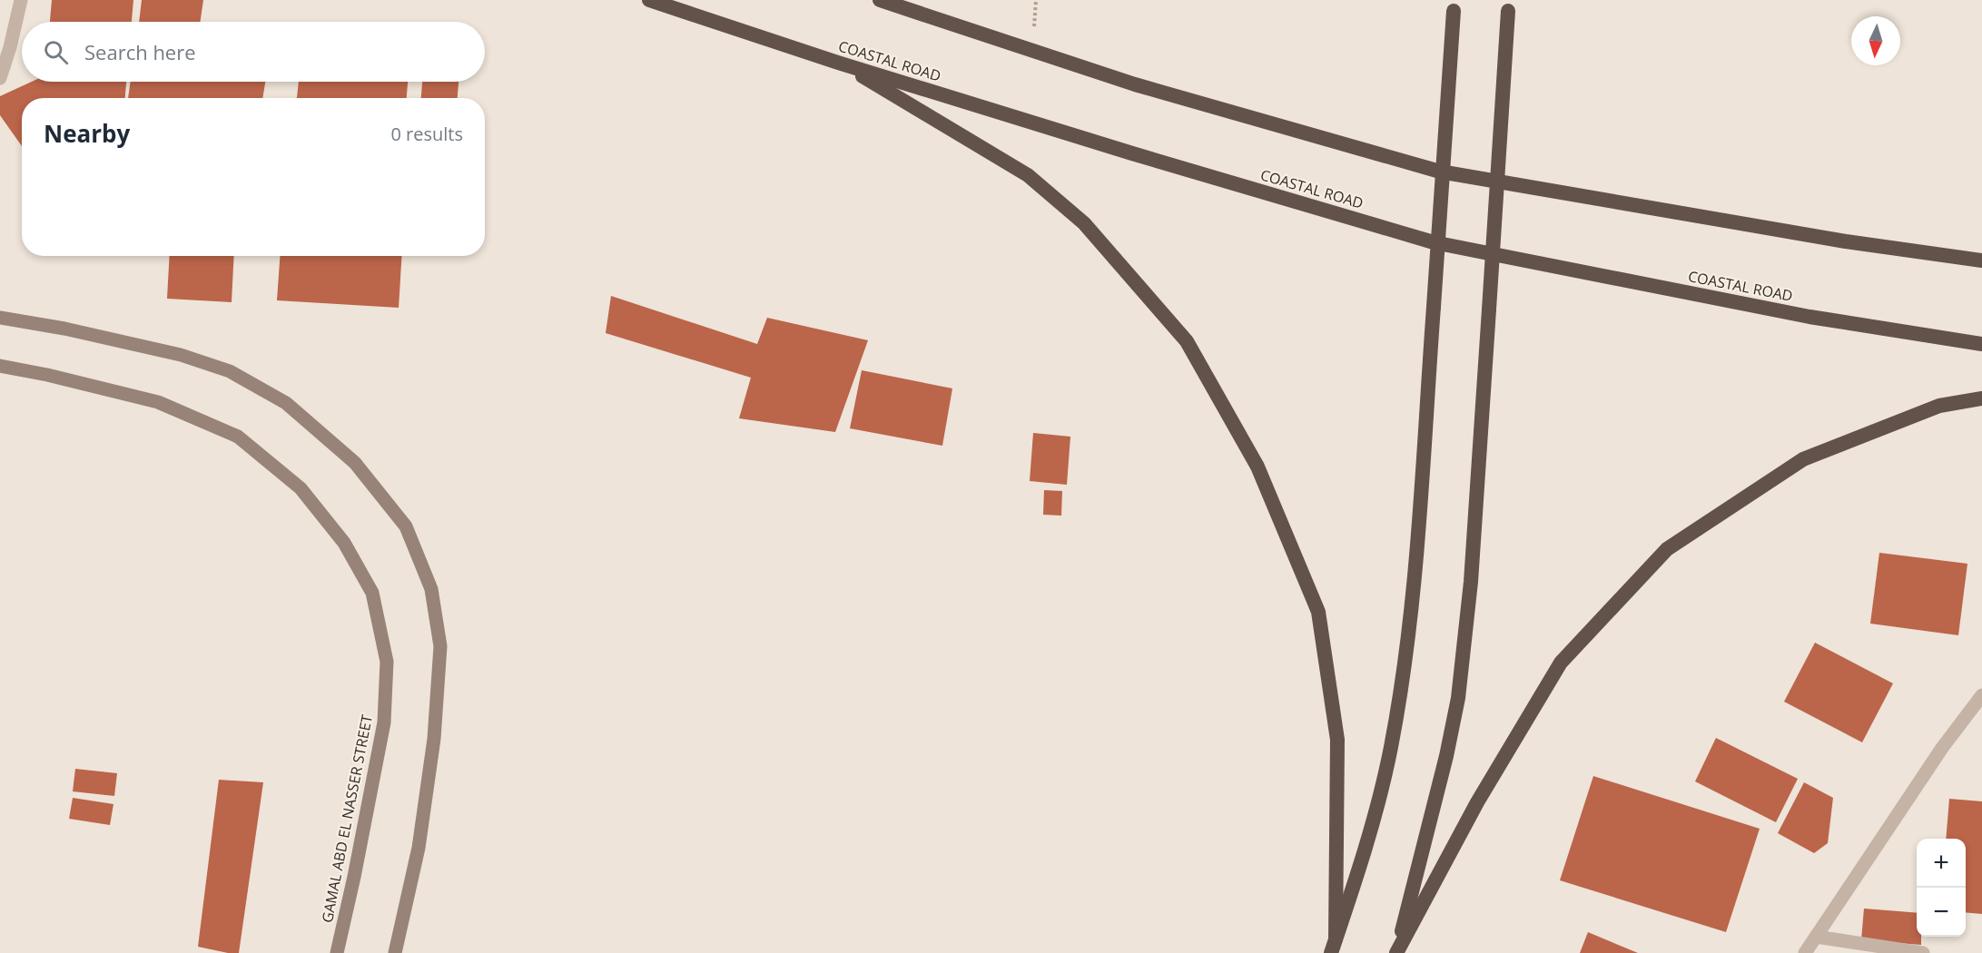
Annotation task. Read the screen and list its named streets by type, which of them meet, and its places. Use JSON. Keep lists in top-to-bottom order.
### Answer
{
  "streets": {
    "highway": ["COASTAL ROAD"],
    "main road": ["GAMAL ABD EL NASSER STREET"]
  },
  "north": "bottom",
  "page": {
    "search": "Search here",
    "heading": ["Nearby", "0 results"],
    "map_buttons": ["+", "−"]
  }
}
